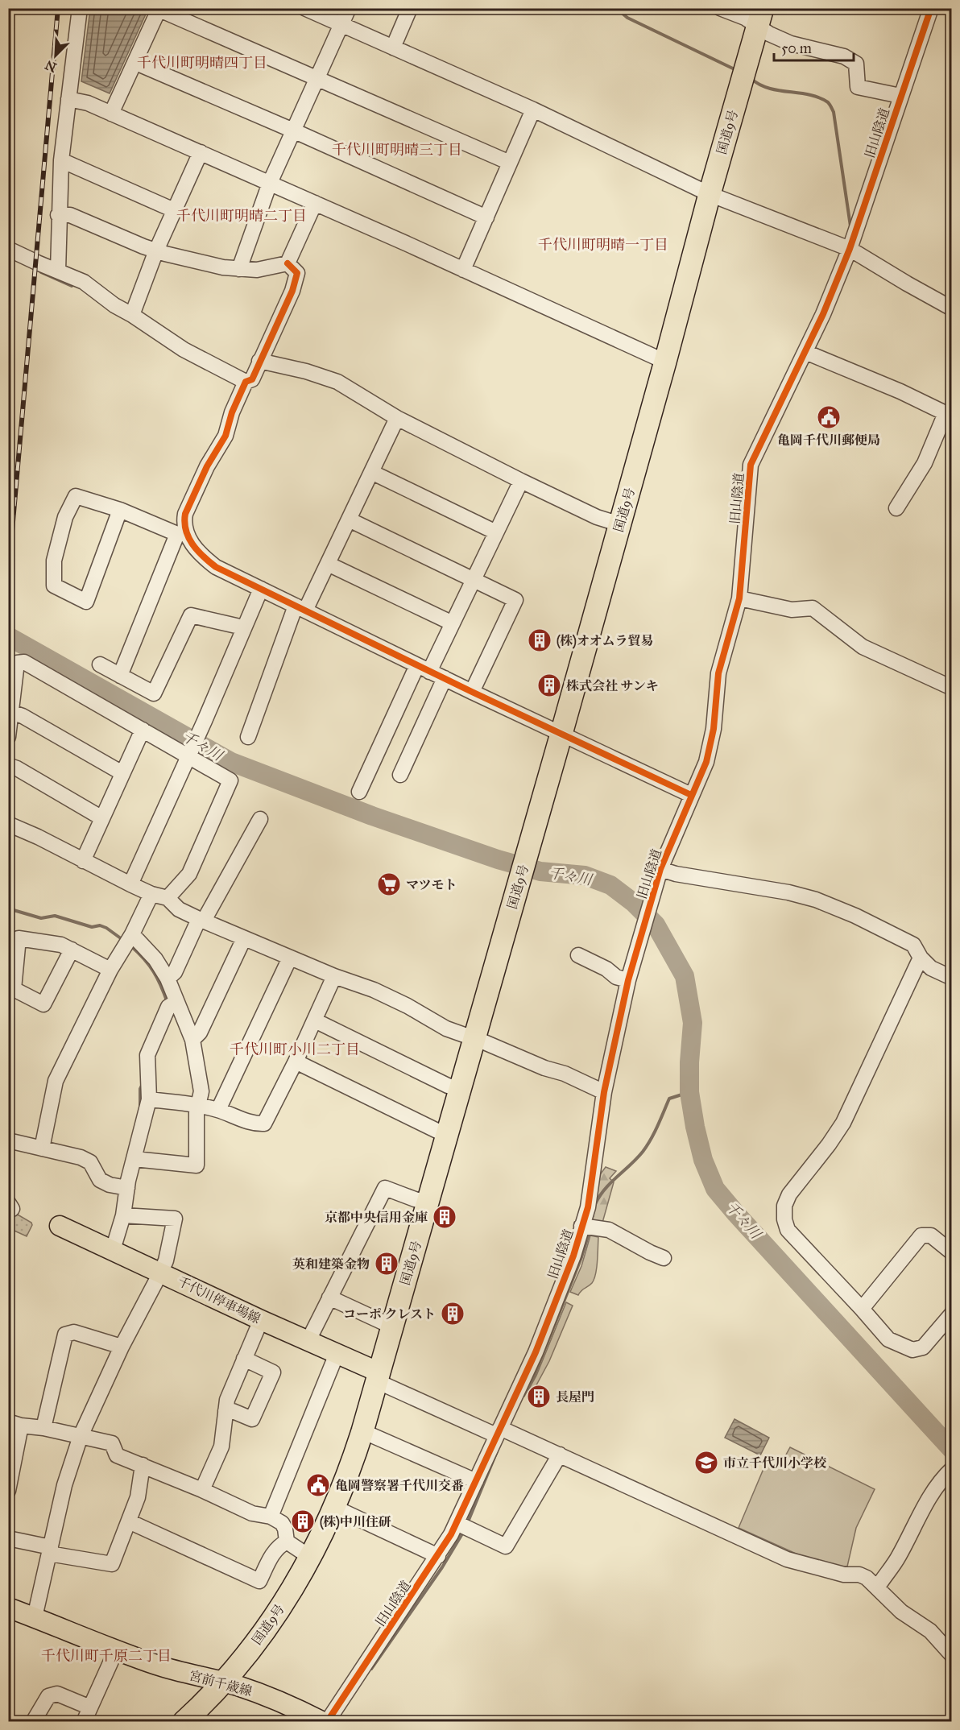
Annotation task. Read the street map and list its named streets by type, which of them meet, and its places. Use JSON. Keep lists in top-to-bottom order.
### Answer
{
  "streets": {
    "highway": ["国道9号"],
    "main road": ["千代川停車場線", "宮前千歳線"],
    "street": ["旧山陰道"]
  },
  "crossings": [
    ["国道9号", "千代川停車場線"],
    ["国道9号", "宮前千歳線"]
  ],
  "districts": [
    "千代川町明晴四丁目",
    "千代川町明晴三丁目",
    "千代川町明晴二丁目",
    "千代川町明晴一丁目",
    "千代川町小川二丁目",
    "千代川町千原二丁目"
  ],
  "water": ["千々川"],
  "places": {
    "public building": ["亀岡千代川郵便局", "亀岡警察署千代川交番"],
    "building": [
      "(株)オオムラ貿易",
      "株式会社 サンキ",
      "京都中央信用金庫",
      "英和建築金物",
      "コーポ クレスト",
      "長屋門",
      "(株)中川住研"
    ],
    "supermarket": ["マツモト"],
    "school or university": ["市立千代川小学校"]
  },
  "scale_bar": "50 m",
  "north": "bottom left"
}
